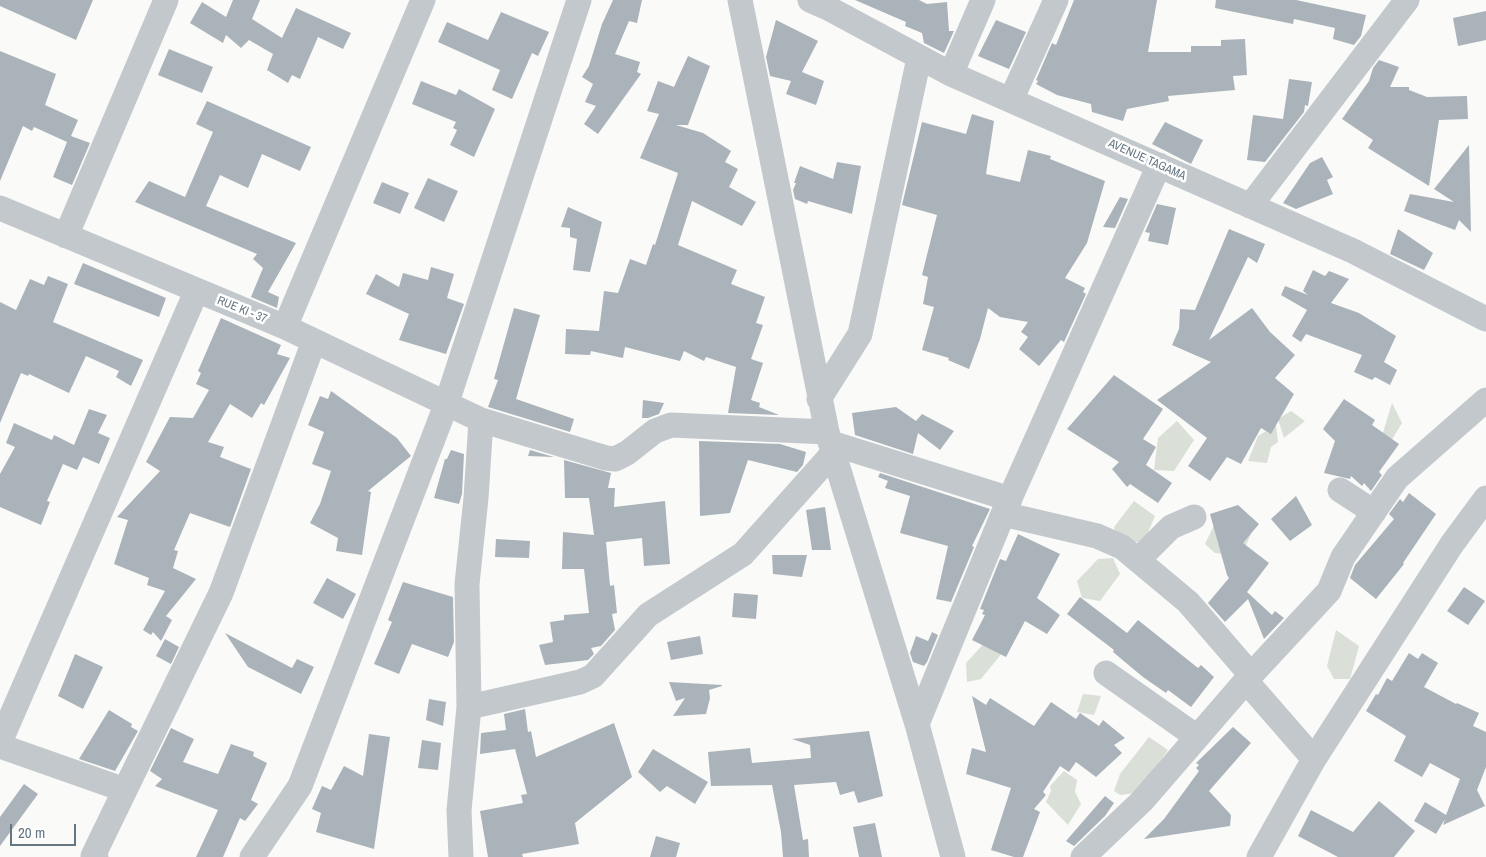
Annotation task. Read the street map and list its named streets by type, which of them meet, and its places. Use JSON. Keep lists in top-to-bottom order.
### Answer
{
  "streets": {
    "street": ["AVENUE TAGAMA", "RUE KI - 37"]
  },
  "scale_bar": "20 m"
}
